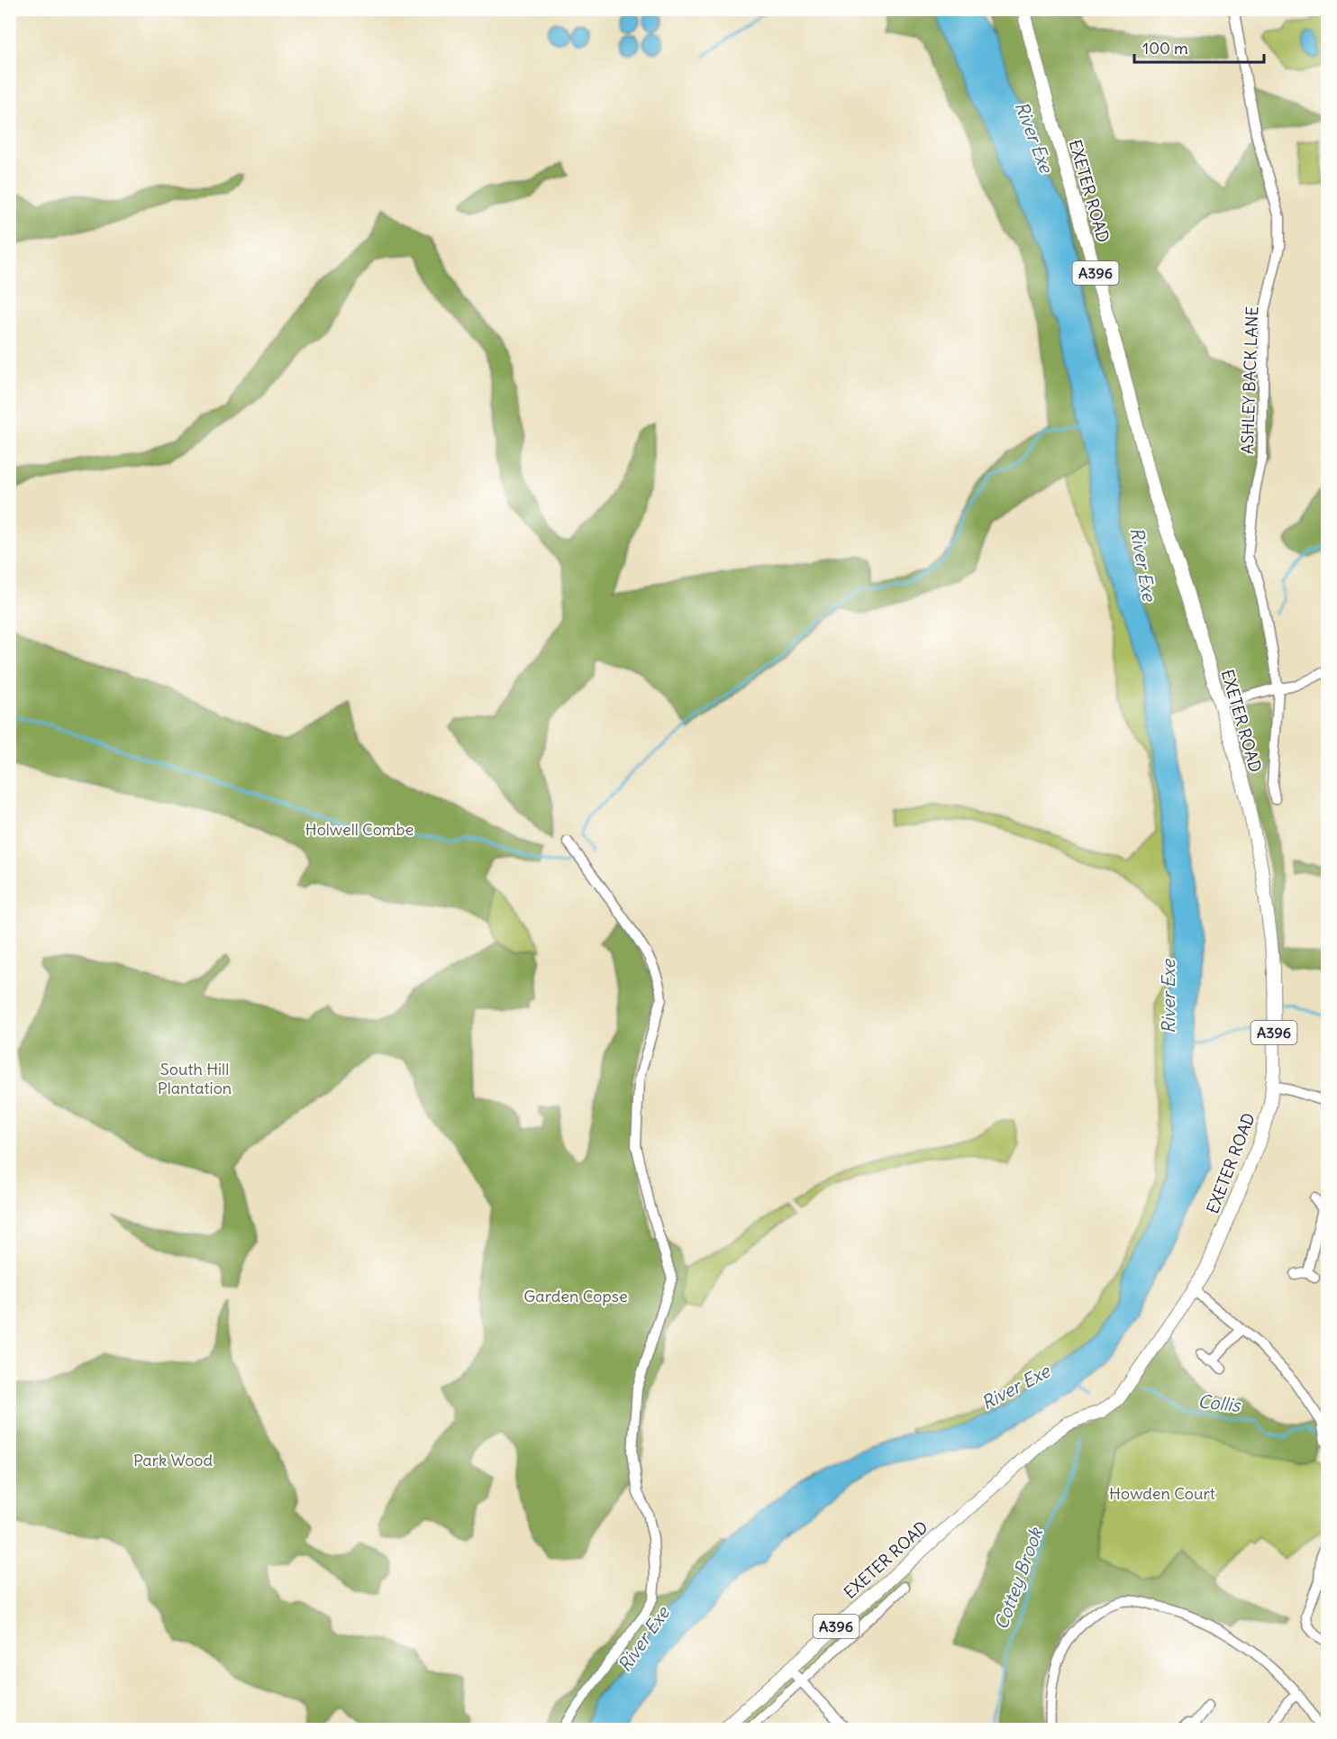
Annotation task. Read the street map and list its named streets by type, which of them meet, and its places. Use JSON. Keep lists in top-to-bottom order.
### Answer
{
  "streets": {
    "main road": ["EXETER ROAD", "A396"],
    "street": ["ASHLEY BACK LANE"]
  },
  "crossings": [
    ["EXETER ROAD", "ASHLEY BACK LANE"]
  ],
  "water": ["River Exe", "Collis", "Cottey Brook"],
  "parks": [
    "Holwell Combe",
    "South Hill Plantation",
    "Garden Copse",
    "Park Wood",
    "Howden Court"
  ],
  "scale_bar": "100 m"
}
